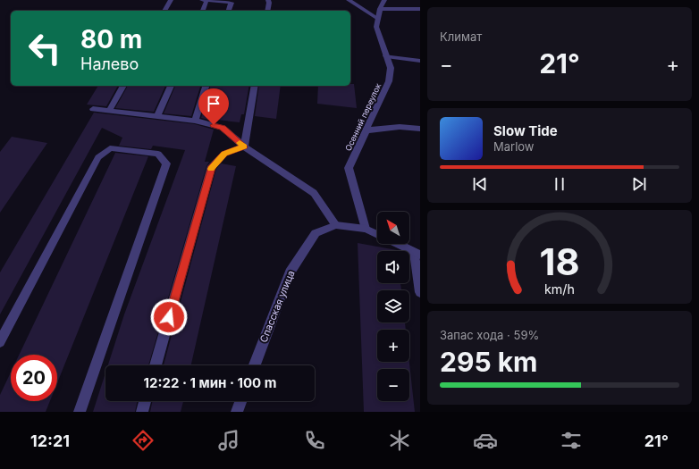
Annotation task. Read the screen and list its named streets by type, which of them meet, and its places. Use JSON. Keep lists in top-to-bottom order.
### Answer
{
  "streets": {
    "street": ["Осенний переулок", "Спасская улица"]
  },
  "crossings": [
    ["Осенний переулок", "Спасская улица"]
  ],
  "north": "top left",
  "page": {
    "tile": [
      "Климат",
      ["Запас хода · 59%", "295 km"]
    ],
    "turn": ["80 m", "Налево"],
    "heat": ["−", "21°", "+"],
    "song": ["Slow Tide", "Marlow"],
    "map_buttons": ["+", "−"],
    "limit": "20",
    "trip": "12:22 · 1 мин · 100 m",
    "tabs": ["12:21", "21°"],
    "gauge": ["18", "km/h"]
  }
}
